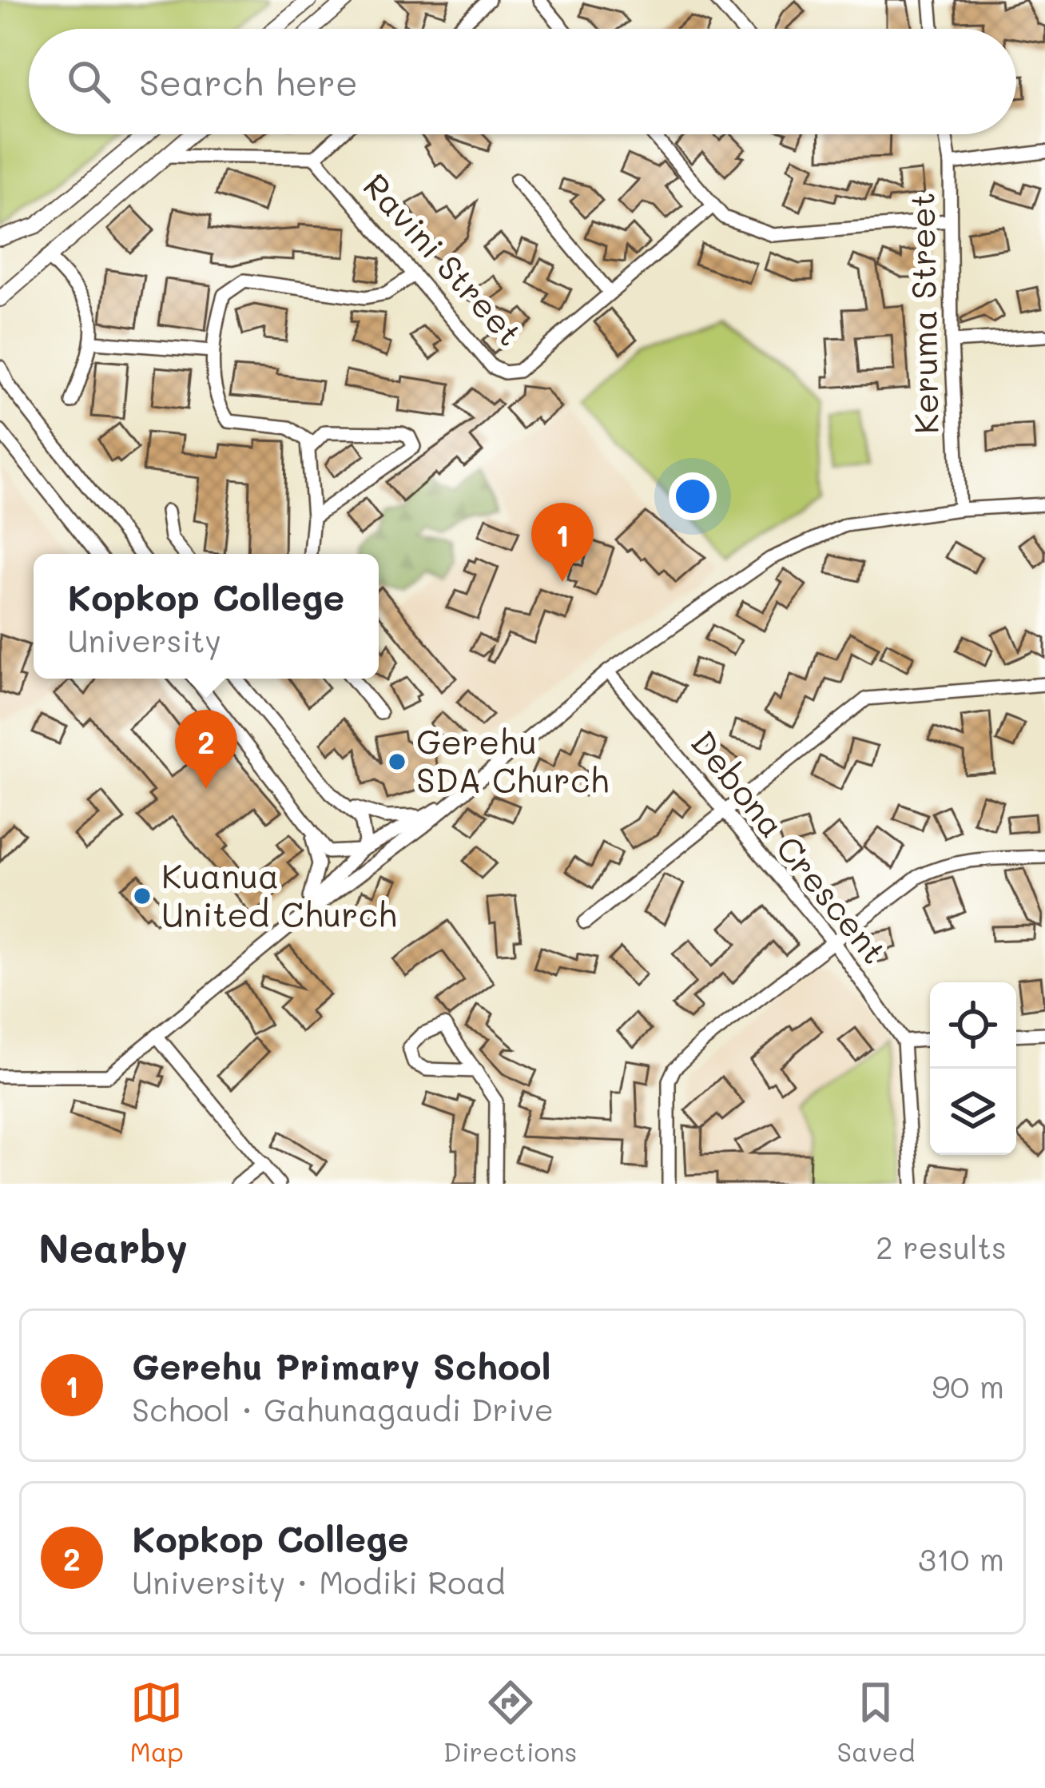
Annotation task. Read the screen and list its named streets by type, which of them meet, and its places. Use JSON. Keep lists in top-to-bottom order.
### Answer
{
  "streets": {
    "street": ["Ravini Street", "Keruma Street", "Debona Crescent"]
  },
  "places": ["Gerehu SDA Church", "Kuanua United Church"],
  "page": {
    "search": "Search here",
    "pins": ["1", "2"],
    "popup": ["Kopkop College", "University"],
    "heading": ["Nearby", "2 results"],
    "list": [
      {
        "mark": "1",
        "name": "Gerehu Primary School",
        "note": "School · Gahunagaudi Drive",
        "value": "90 m"
      },
      {
        "mark": "2",
        "name": "Kopkop College",
        "note": "University · Modiki Road",
        "value": "310 m"
      }
    ],
    "nav": ["Map", "Directions", "Saved"]
  }
}
